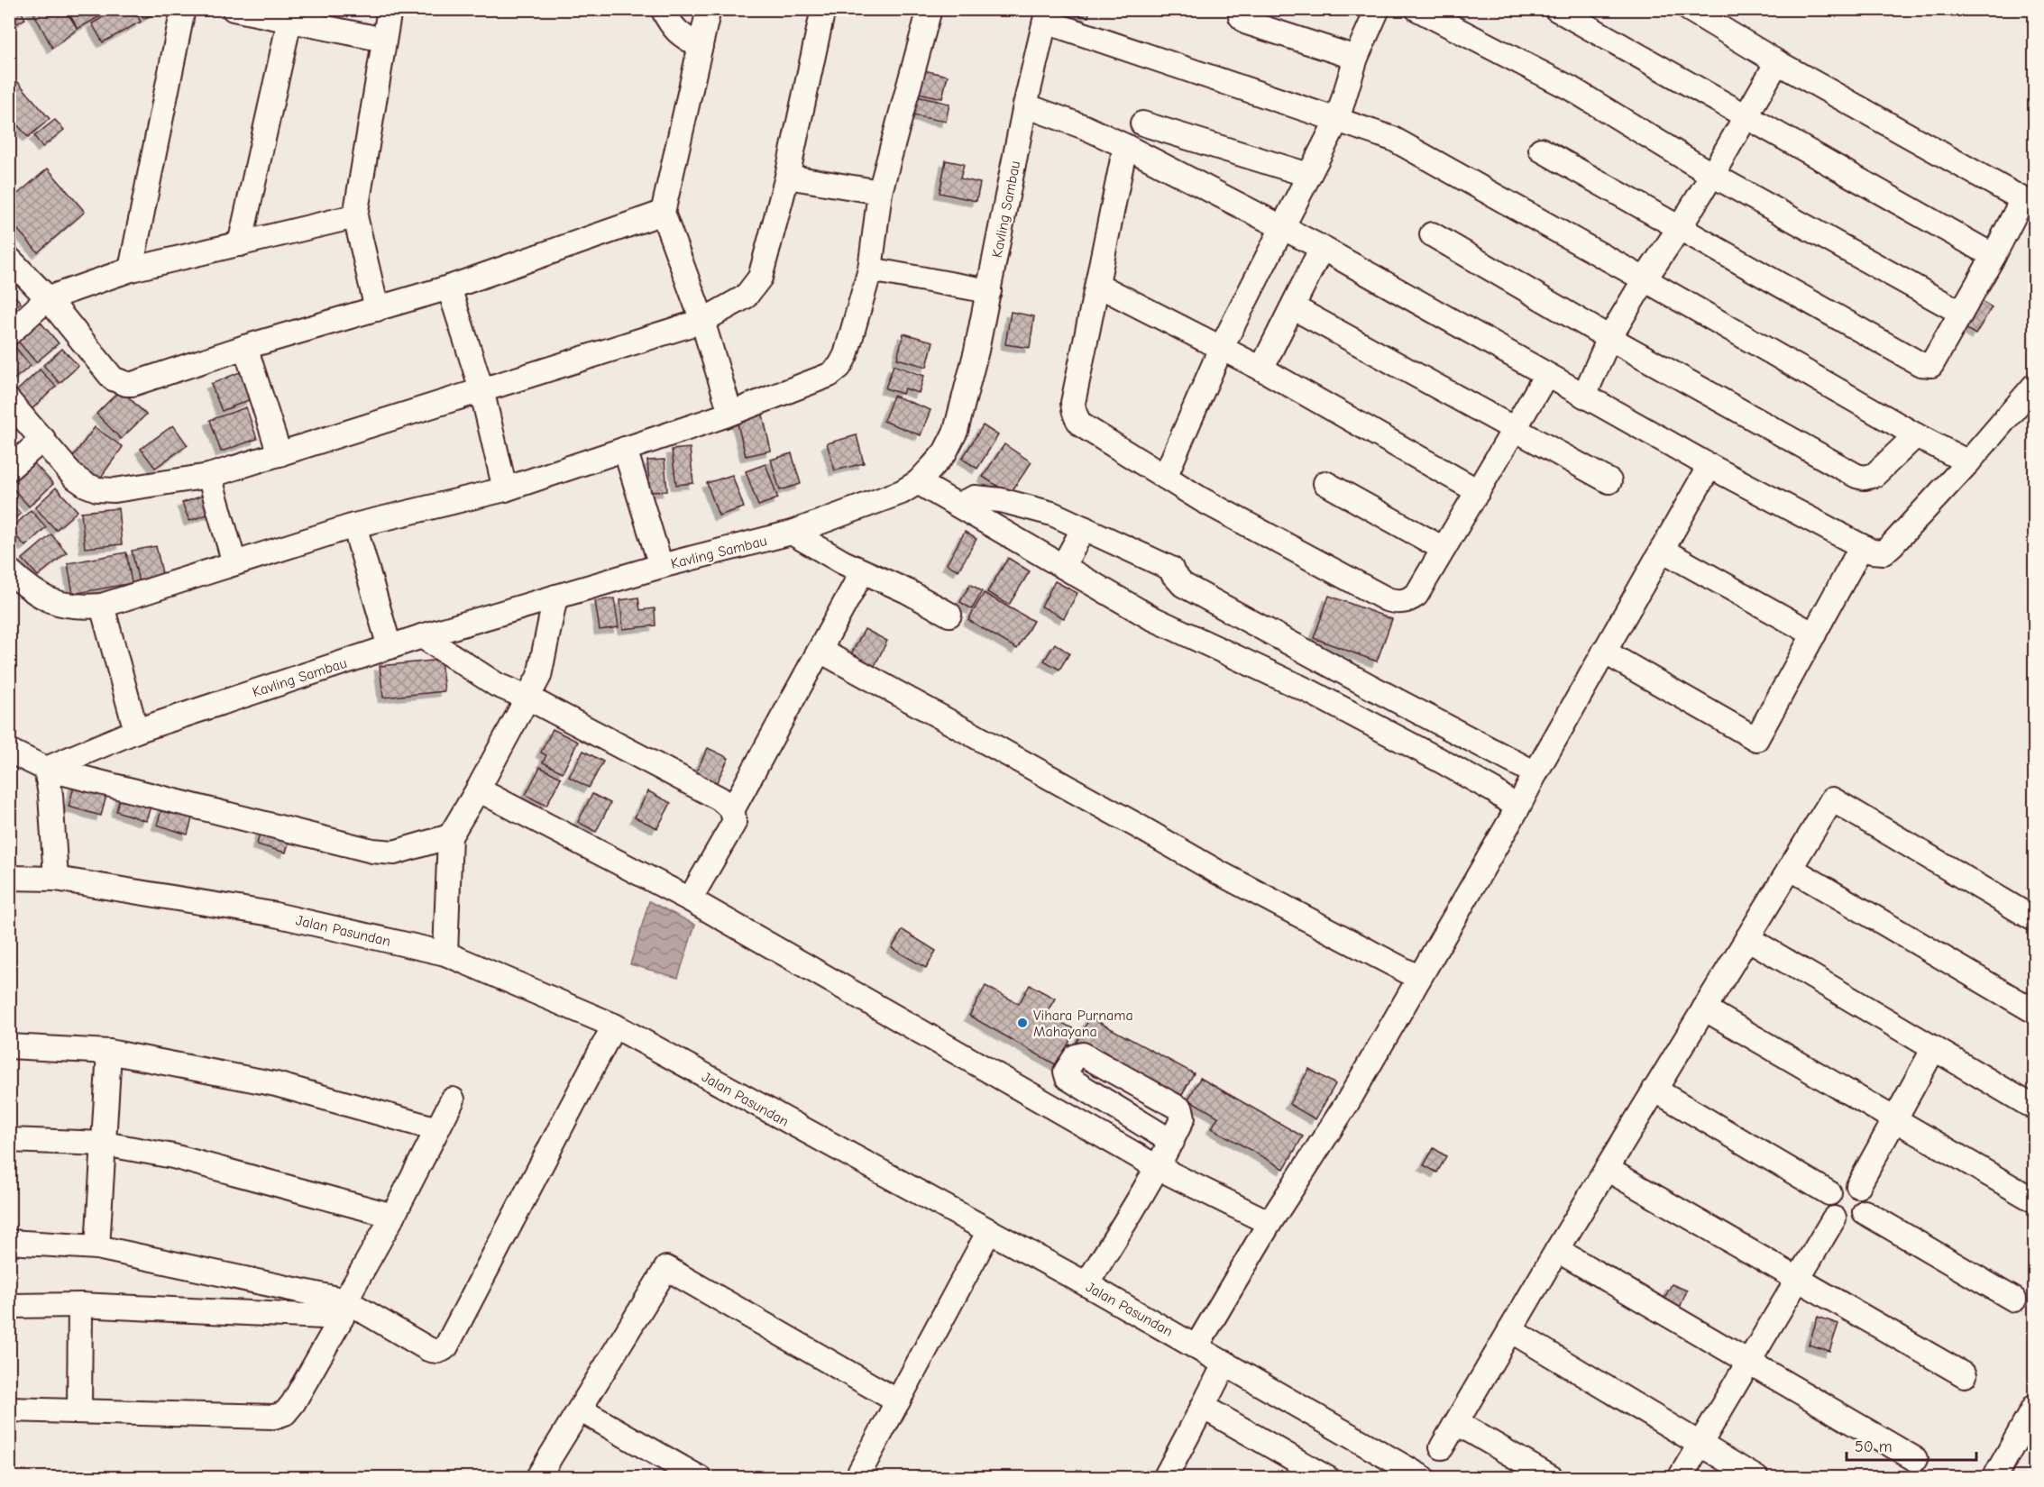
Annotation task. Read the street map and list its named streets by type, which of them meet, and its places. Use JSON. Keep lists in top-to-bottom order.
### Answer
{
  "streets": {
    "street": ["Kavling Sambau", "Jalan Pasundan"]
  },
  "places": ["Vihara Purnama Mahayana"],
  "scale_bar": "50 m"
}
